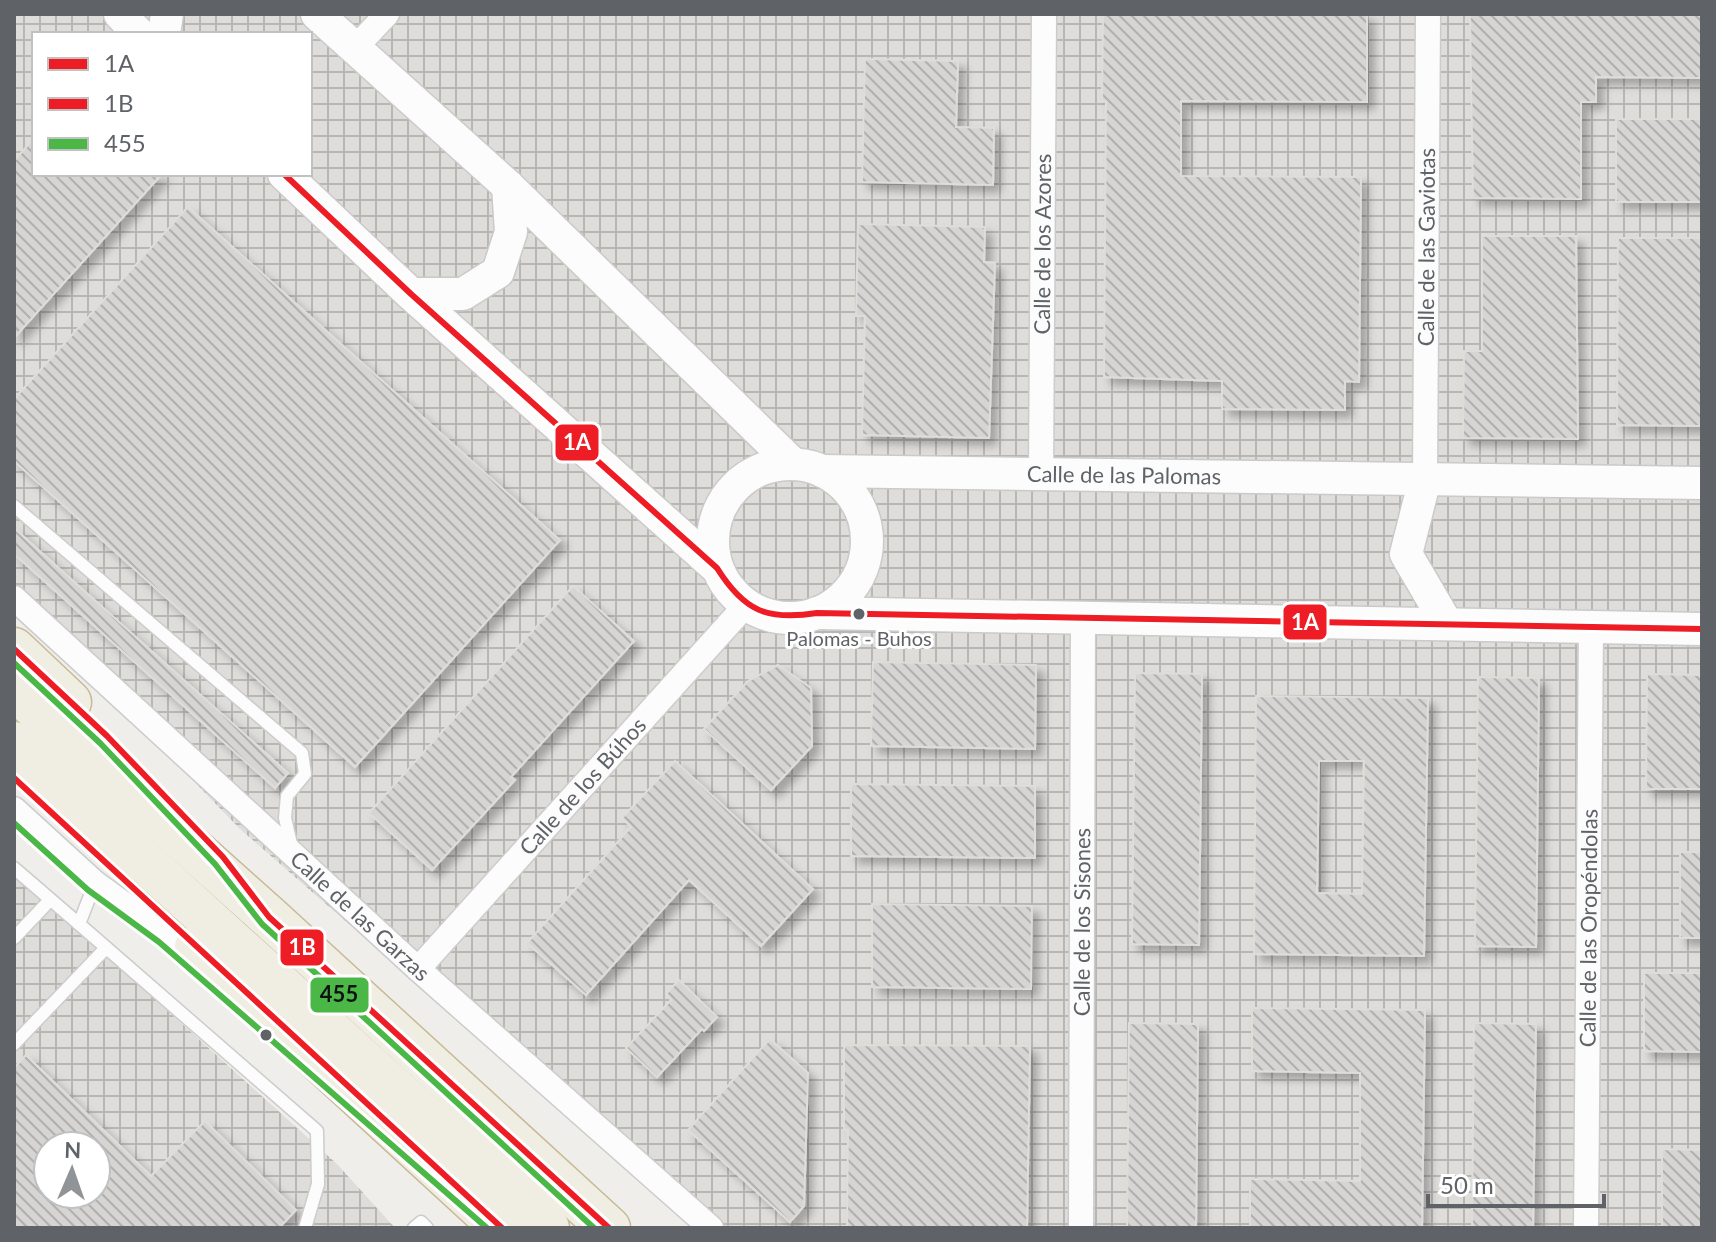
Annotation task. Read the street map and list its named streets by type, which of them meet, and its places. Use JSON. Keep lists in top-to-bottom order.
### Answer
{
  "streets": {
    "street": [
      "Calle de los Azores",
      "Calle de las Gaviotas",
      "Calle de las Palomas",
      "Calle de los Búhos",
      "Calle de las Garzas",
      "Calle de los Sisones",
      "Calle de las Oropéndolas"
    ]
  },
  "crossings": [
    ["Calle de los Azores", "Calle de las Palomas"],
    ["Calle de las Gaviotas", "Calle de las Palomas"],
    ["Calle de las Palomas", "Calle de los Búhos"],
    ["Calle de los Búhos", "Calle de las Garzas"]
  ],
  "places": ["Palomas - Buhos"],
  "lines": ["transit line 1A", "transit line 1B", "transit line 455"],
  "legend": ["1A", "1B", "455"],
  "scale_bar": "50 m",
  "north": "top"
}
